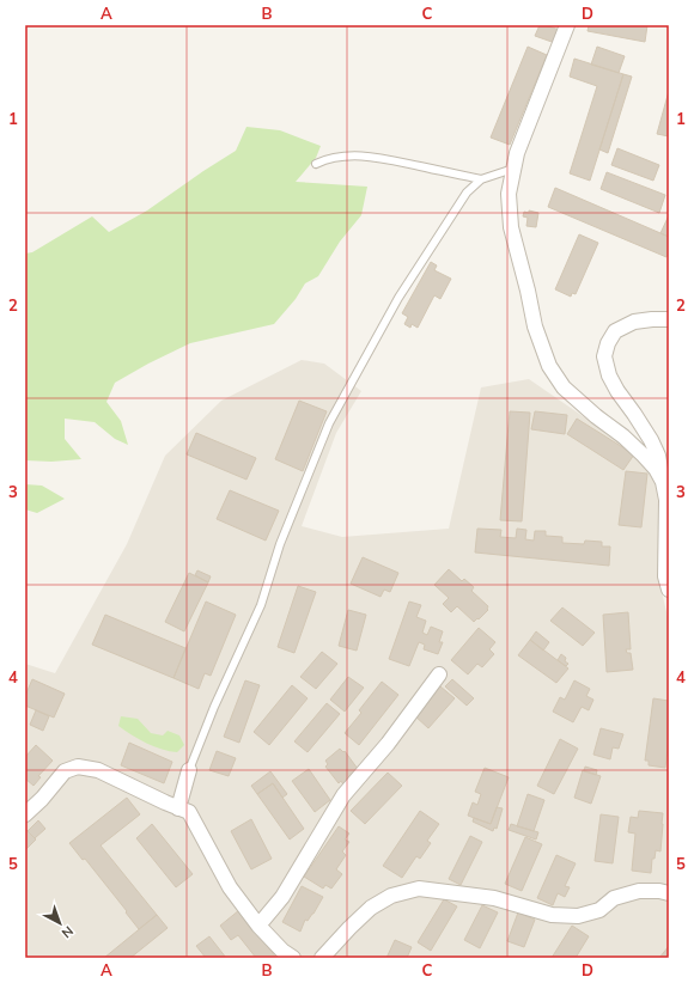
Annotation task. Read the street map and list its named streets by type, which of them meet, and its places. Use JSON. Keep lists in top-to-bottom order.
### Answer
{
  "north": "bottom right",
  "grid": {
    "columns": [
      "A",
      "B",
      "C",
      "D"
    ],
    "rows": [
      "1",
      "2",
      "3",
      "4",
      "5"
    ]
  }
}
